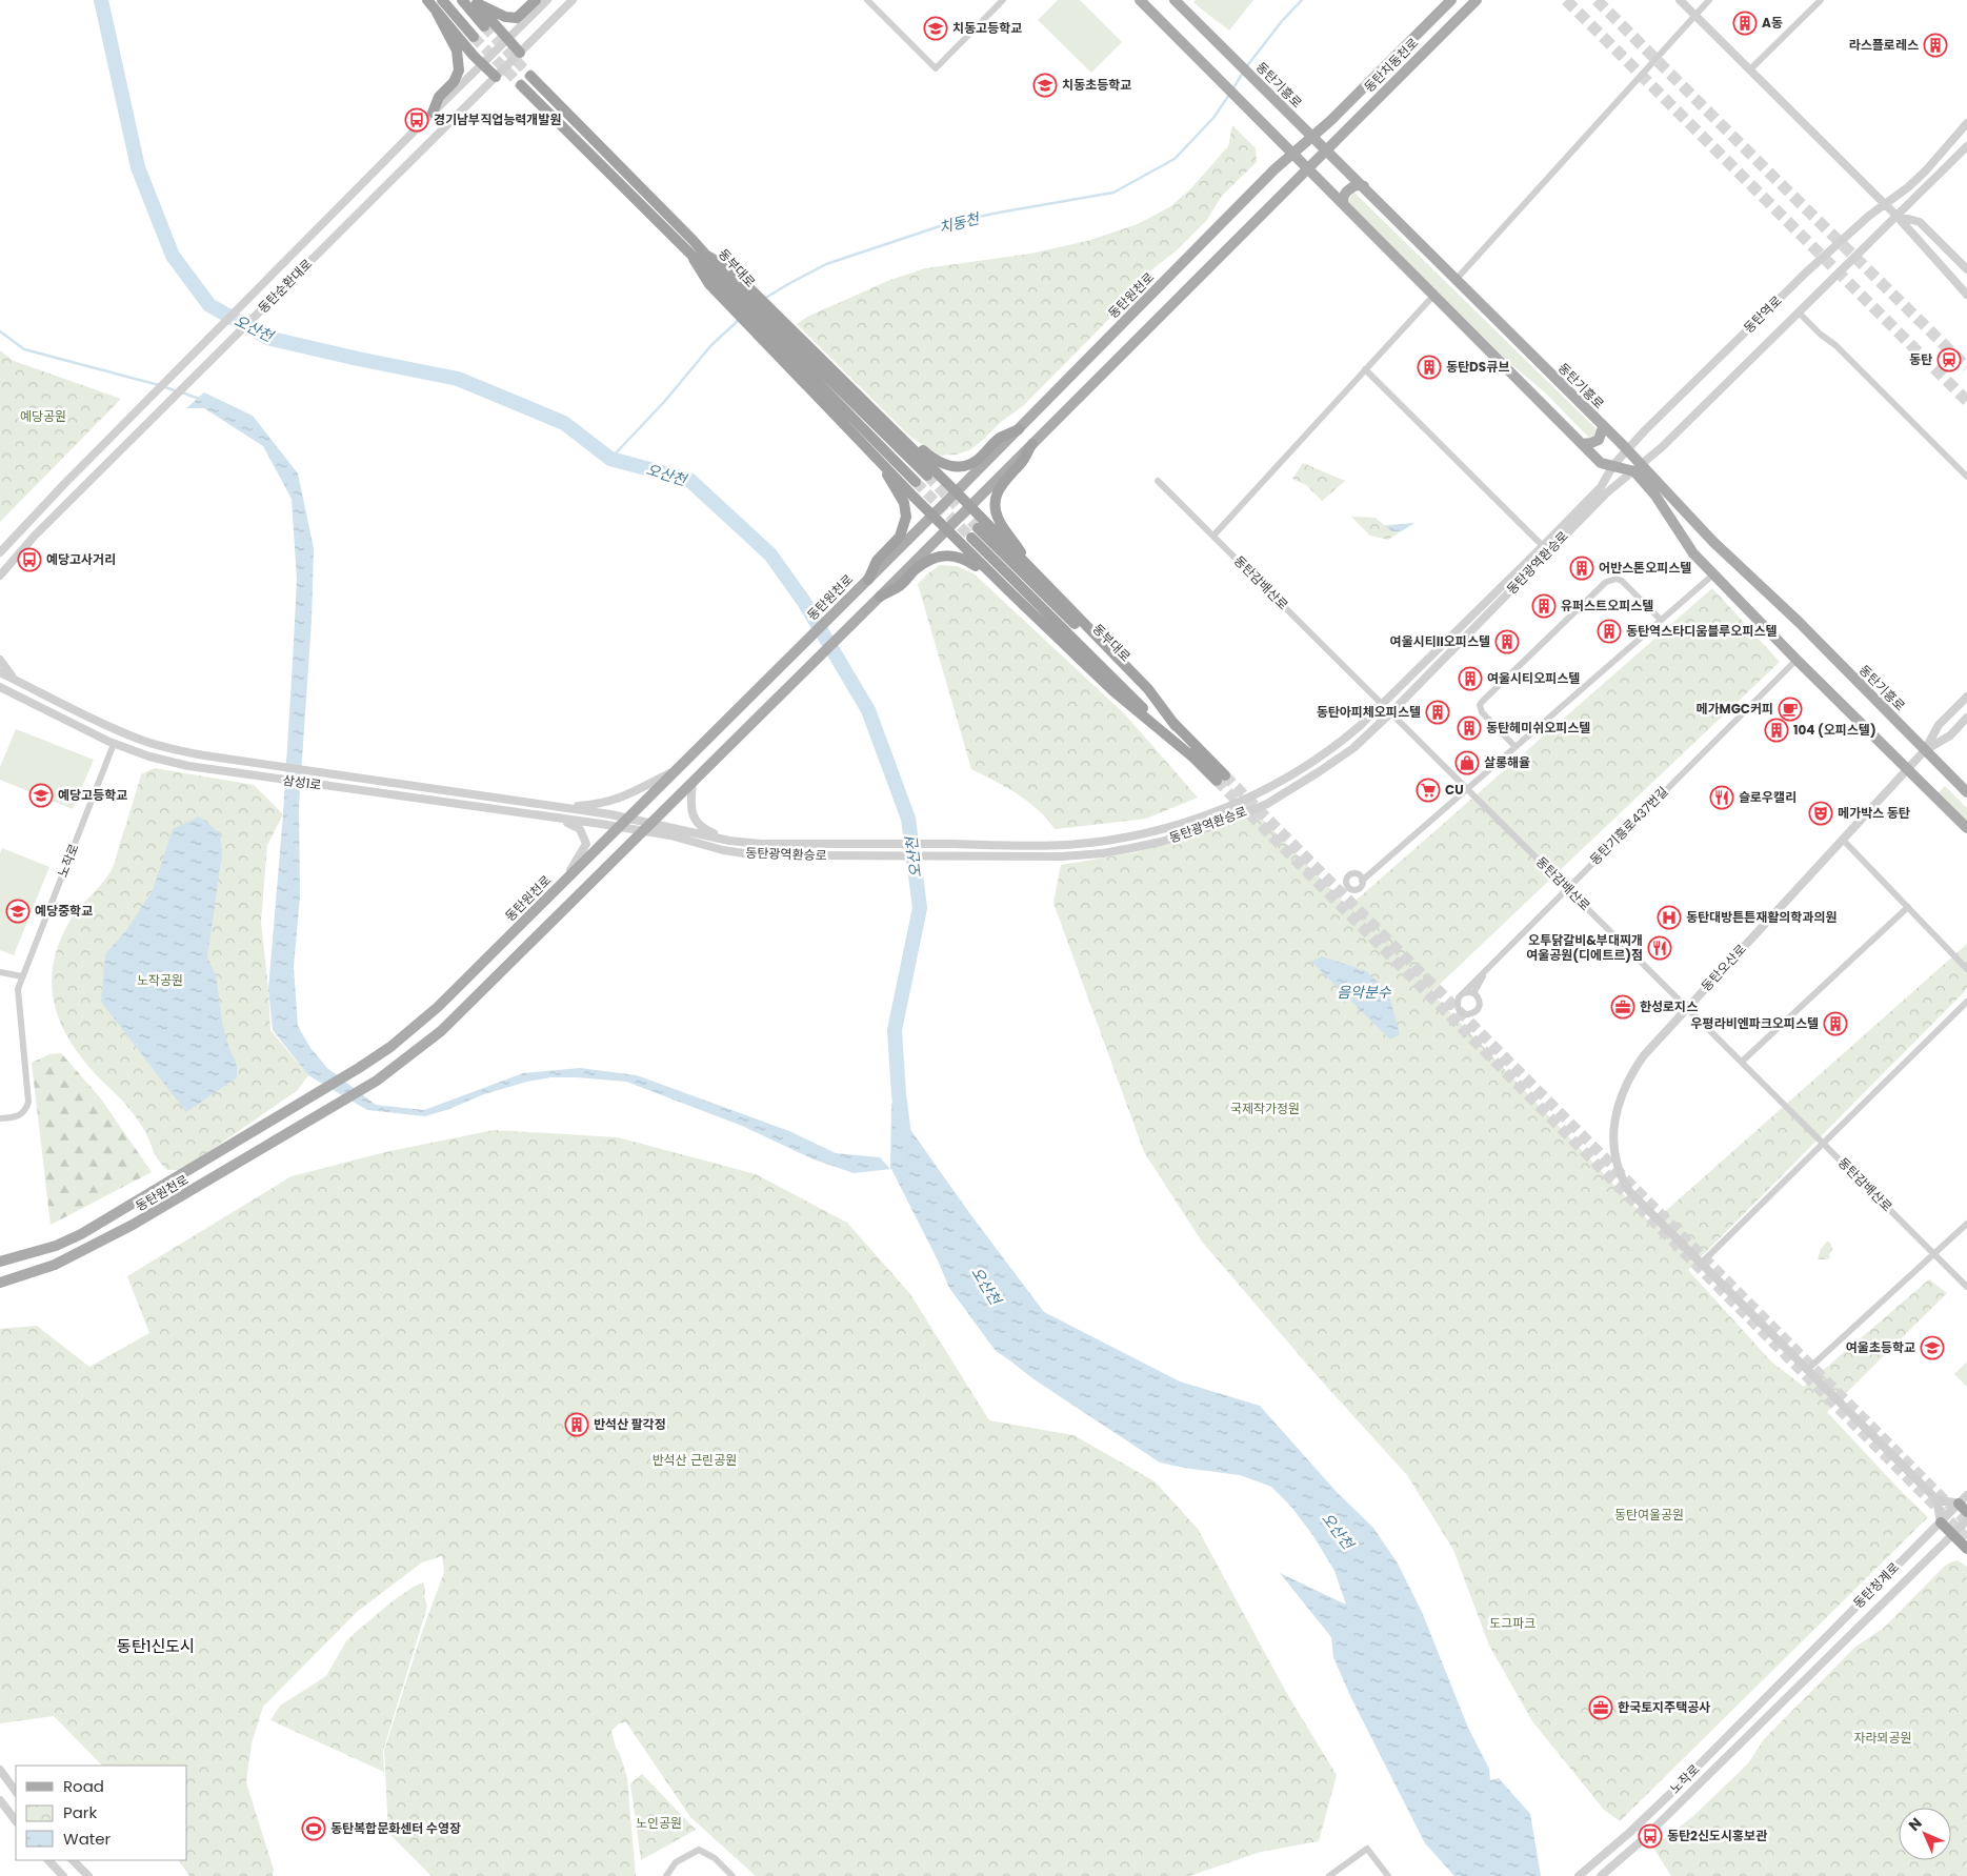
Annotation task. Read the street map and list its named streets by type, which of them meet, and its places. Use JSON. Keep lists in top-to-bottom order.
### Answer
{
  "streets": {
    "highway": ["동부대로"],
    "main road": ["동탄치동천로", "동탄기흥로", "동탄원천로"],
    "street": [
      "동탄순환대로",
      "동탄역로",
      "동탄광역환승로",
      "동탄감배산로",
      "삼성1로",
      "동탄기흥로437번길",
      "노작로",
      "동탄오산로",
      "동탄청계로"
    ]
  },
  "crossings": [
    ["동탄치동천로", "동탄기흥로"],
    ["동탄치동천로", "동탄원천로"],
    ["동탄기흥로", "동탄원천로"],
    ["동탄기흥로", "동탄광역환승로"],
    ["동탄기흥로", "동탄기흥로437번길"],
    ["동탄기흥로", "동탄오산로"],
    ["동탄원천로", "동탄광역환승로"],
    ["동탄원천로", "삼성1로"],
    ["동탄역로", "동탄광역환승로"],
    ["동탄광역환승로", "동탄감배산로"],
    ["동탄광역환승로", "삼성1로"],
    ["동탄감배산로", "동탄기흥로437번길"],
    ["동탄감배산로", "동탄오산로"],
    ["삼성1로", "노작로"],
    ["노작로", "동탄청계로"]
  ],
  "districts": ["동탄1신도시"],
  "water": ["치동천", "오산천", "음악분수"],
  "parks": [
    "예당공원",
    "노작공원",
    "국제작가정원",
    "반석산 근린공원",
    "동탄여울공원",
    "도그파크",
    "자라뫼공원",
    "노인공원"
  ],
  "places": {
    "building": [
      "A동",
      "라스플로레스",
      "동탄DS큐브",
      "어반스톤오피스텔",
      "유퍼스트오피스텔",
      "동탄역스타디움블루오피스텔",
      "여울시티II오피스텔",
      "여울시티오피스텔",
      "동탄아피체오피스텔",
      "동탄헤미쉬오피스텔",
      "104 (오피스텔)",
      "우평라비엔파크오피스텔",
      "반석산 팔각정"
    ],
    "school or university": [
      "치동고등학교",
      "치동초등학교",
      "예당고등학교",
      "예당중학교",
      "여울초등학교"
    ],
    "bus stop": ["경기남부직업능력개발원", "예당고사거리", "동탄2신도시홍보관"],
    "station": ["동탄"],
    "cafe": ["메가MGC커피"],
    "shop": ["살롱해율"],
    "supermarket": ["CU"],
    "restaurant": ["슬로우캘리", "오투닭갈비&부대찌개 여울공원(디에트르)점"],
    "theatre": ["메가박스 동탄"],
    "hospital": ["동탄대방튼튼재활의학과의원"],
    "office": ["한성로지스", "한국토지주택공사"],
    "sports": ["동탄복합문화센터 수영장"]
  },
  "legend": ["Road", "Park", "Water"],
  "north": "top left"
}
